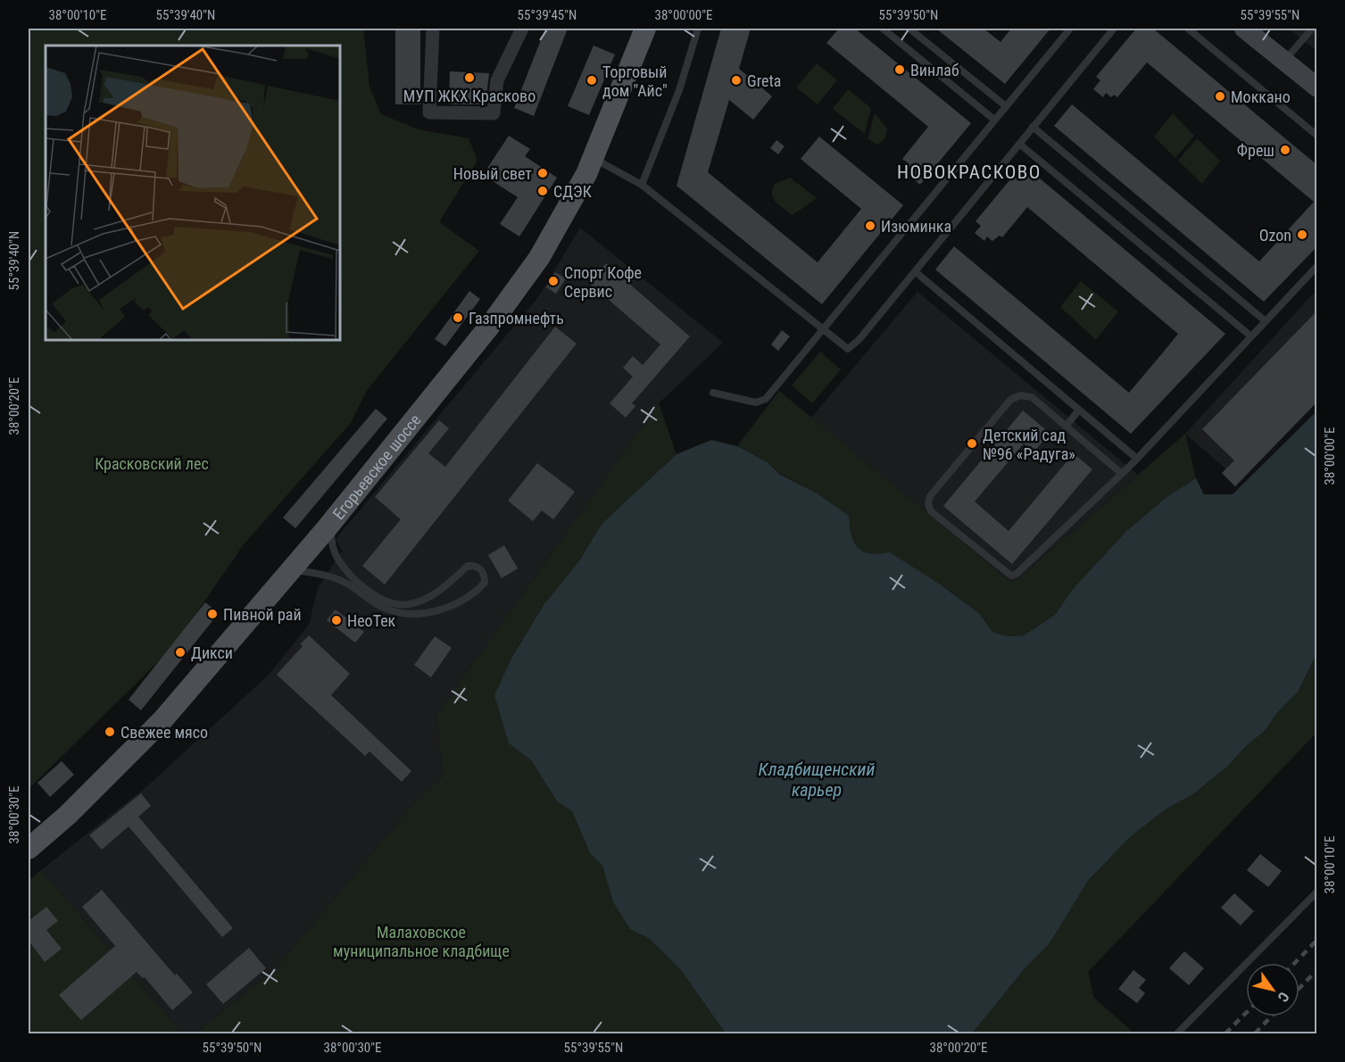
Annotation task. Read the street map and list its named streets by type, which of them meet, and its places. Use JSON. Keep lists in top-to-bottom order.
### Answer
{
  "streets": {
    "main road": ["Егорьевское шоссе"]
  },
  "districts": ["НОВОКРАСКОВО"],
  "water": ["Кладбищенский карьер"],
  "parks": ["Красковский лес", "Малаховское муниципальное кладбище"],
  "places": [
    "Винлаб",
    "МУП ЖКХ Красково",
    "Торговый дом \"Айс\"",
    "Greta",
    "Моккано",
    "Фреш",
    "Новый свет",
    "СДЭК",
    "Изюминка",
    "Ozon",
    "Спорт Кофе Сервис",
    "Газпромнефть",
    "Детский сад №96 «Радуга»",
    "Пивной рай",
    "НеоТек",
    "Дикси",
    "Свежее мясо"
  ],
  "north": "bottom right",
  "coordinates": [
    "38°00'10\"E",
    "55°39'40\"N",
    "55°39'45\"N",
    "38°00'00\"E",
    "55°39'50\"N",
    "55°39'55\"N",
    "38°00'20\"E",
    "38°00'30\"E"
  ]
}
